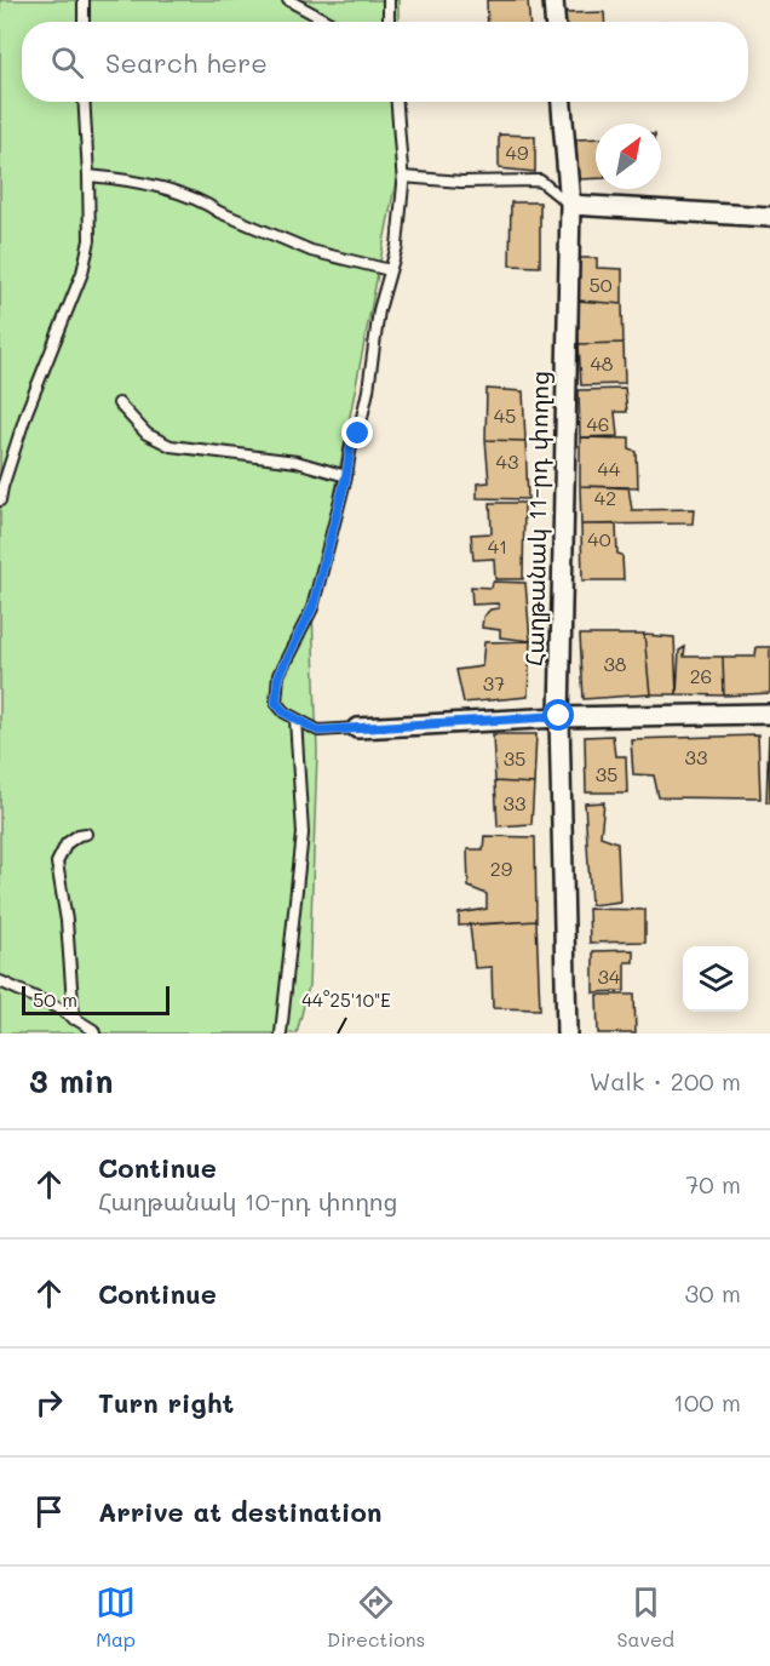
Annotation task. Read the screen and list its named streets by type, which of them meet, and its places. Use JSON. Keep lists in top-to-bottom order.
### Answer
{
  "streets": {
    "street": ["Հաղթանակ 11-րդ փողոց"]
  },
  "house_numbers": [
    "49",
    "50",
    "48",
    "45",
    "46",
    "43",
    "44",
    "42",
    "40",
    "41",
    "38",
    "26",
    "37",
    "33",
    "35",
    "35",
    "33",
    "29",
    "34"
  ],
  "scale_bar": "50 m",
  "north": "top right",
  "page": {
    "search": "Search here",
    "scale": "50 m",
    "heading": ["3 min", "Walk · 200 m"],
    "list": [
      ["Continue", "Հաղթանակ 10-րդ փողոց", "70 m"],
      ["Continue", "30 m"],
      ["Turn right", "100 m"],
      "Arrive at destination"
    ],
    "nav": ["Map", "Directions", "Saved"]
  },
  "coordinates": ["44°25'10\"E"]
}
